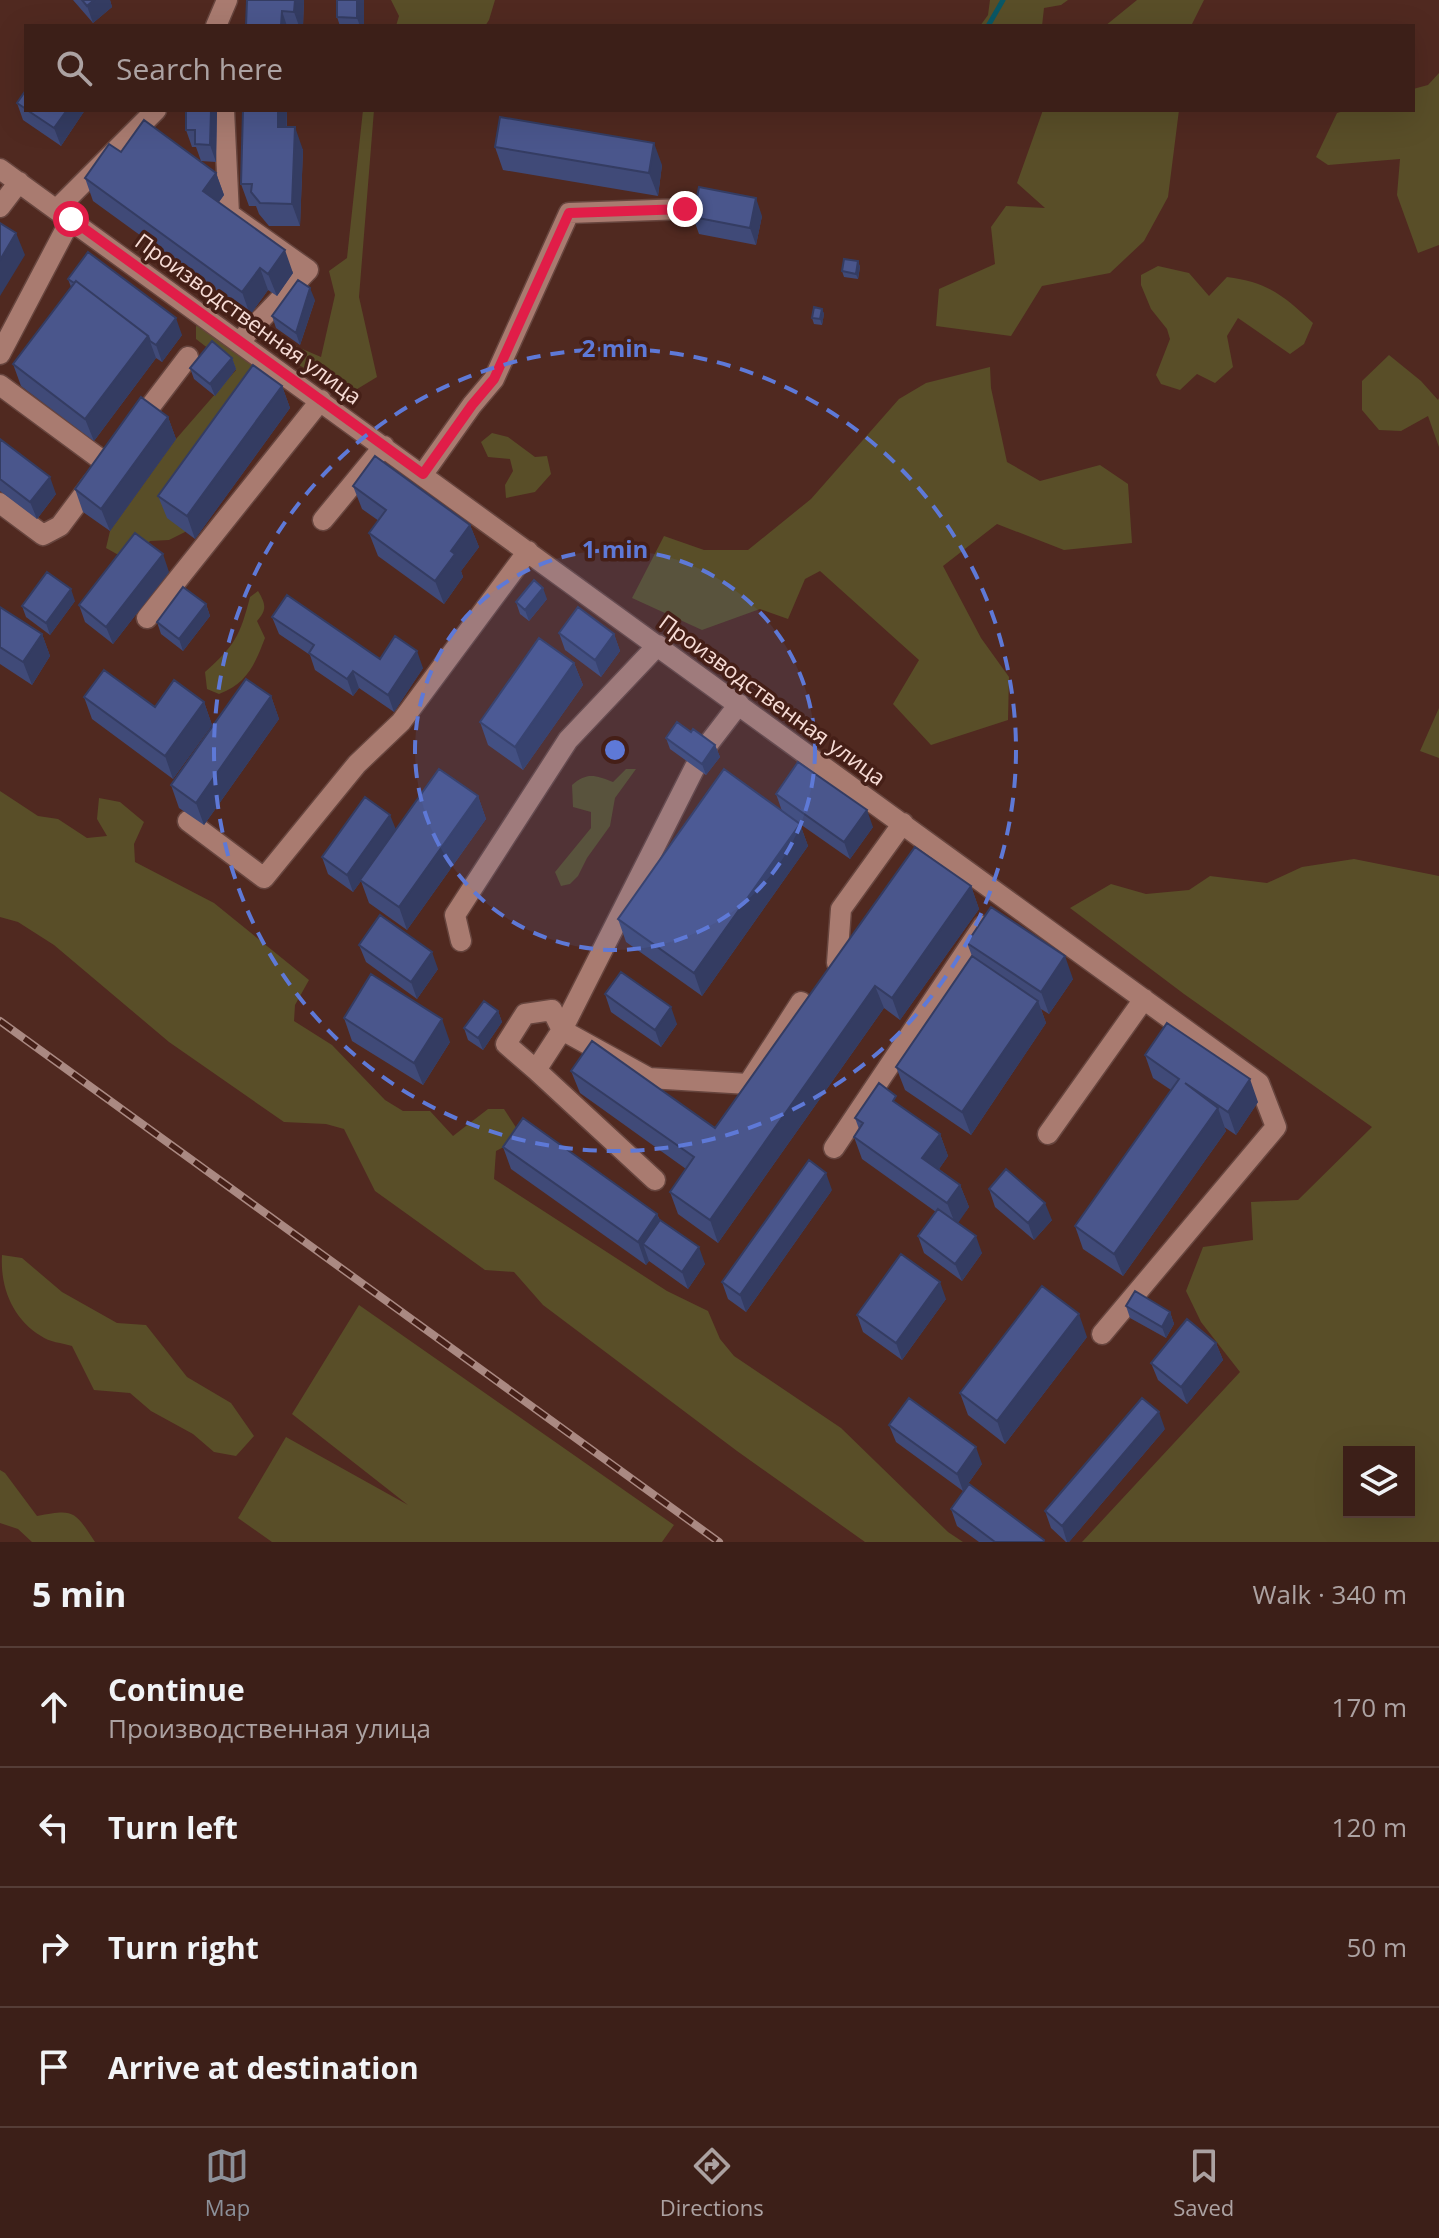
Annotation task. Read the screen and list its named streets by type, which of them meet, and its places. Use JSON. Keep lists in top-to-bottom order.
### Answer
{
  "streets": {
    "street": ["Производственная улица"]
  },
  "page": {
    "search": "Search here",
    "heading": ["5 min", "Walk · 340 m"],
    "list": [
      ["Continue", "Производственная улица", "170 m"],
      ["Turn left", "120 m"],
      ["Turn right", "50 m"],
      "Arrive at destination"
    ],
    "nav": ["Map", "Directions", "Saved"]
  },
  "rings": ["2 min", "1 min"]
}
